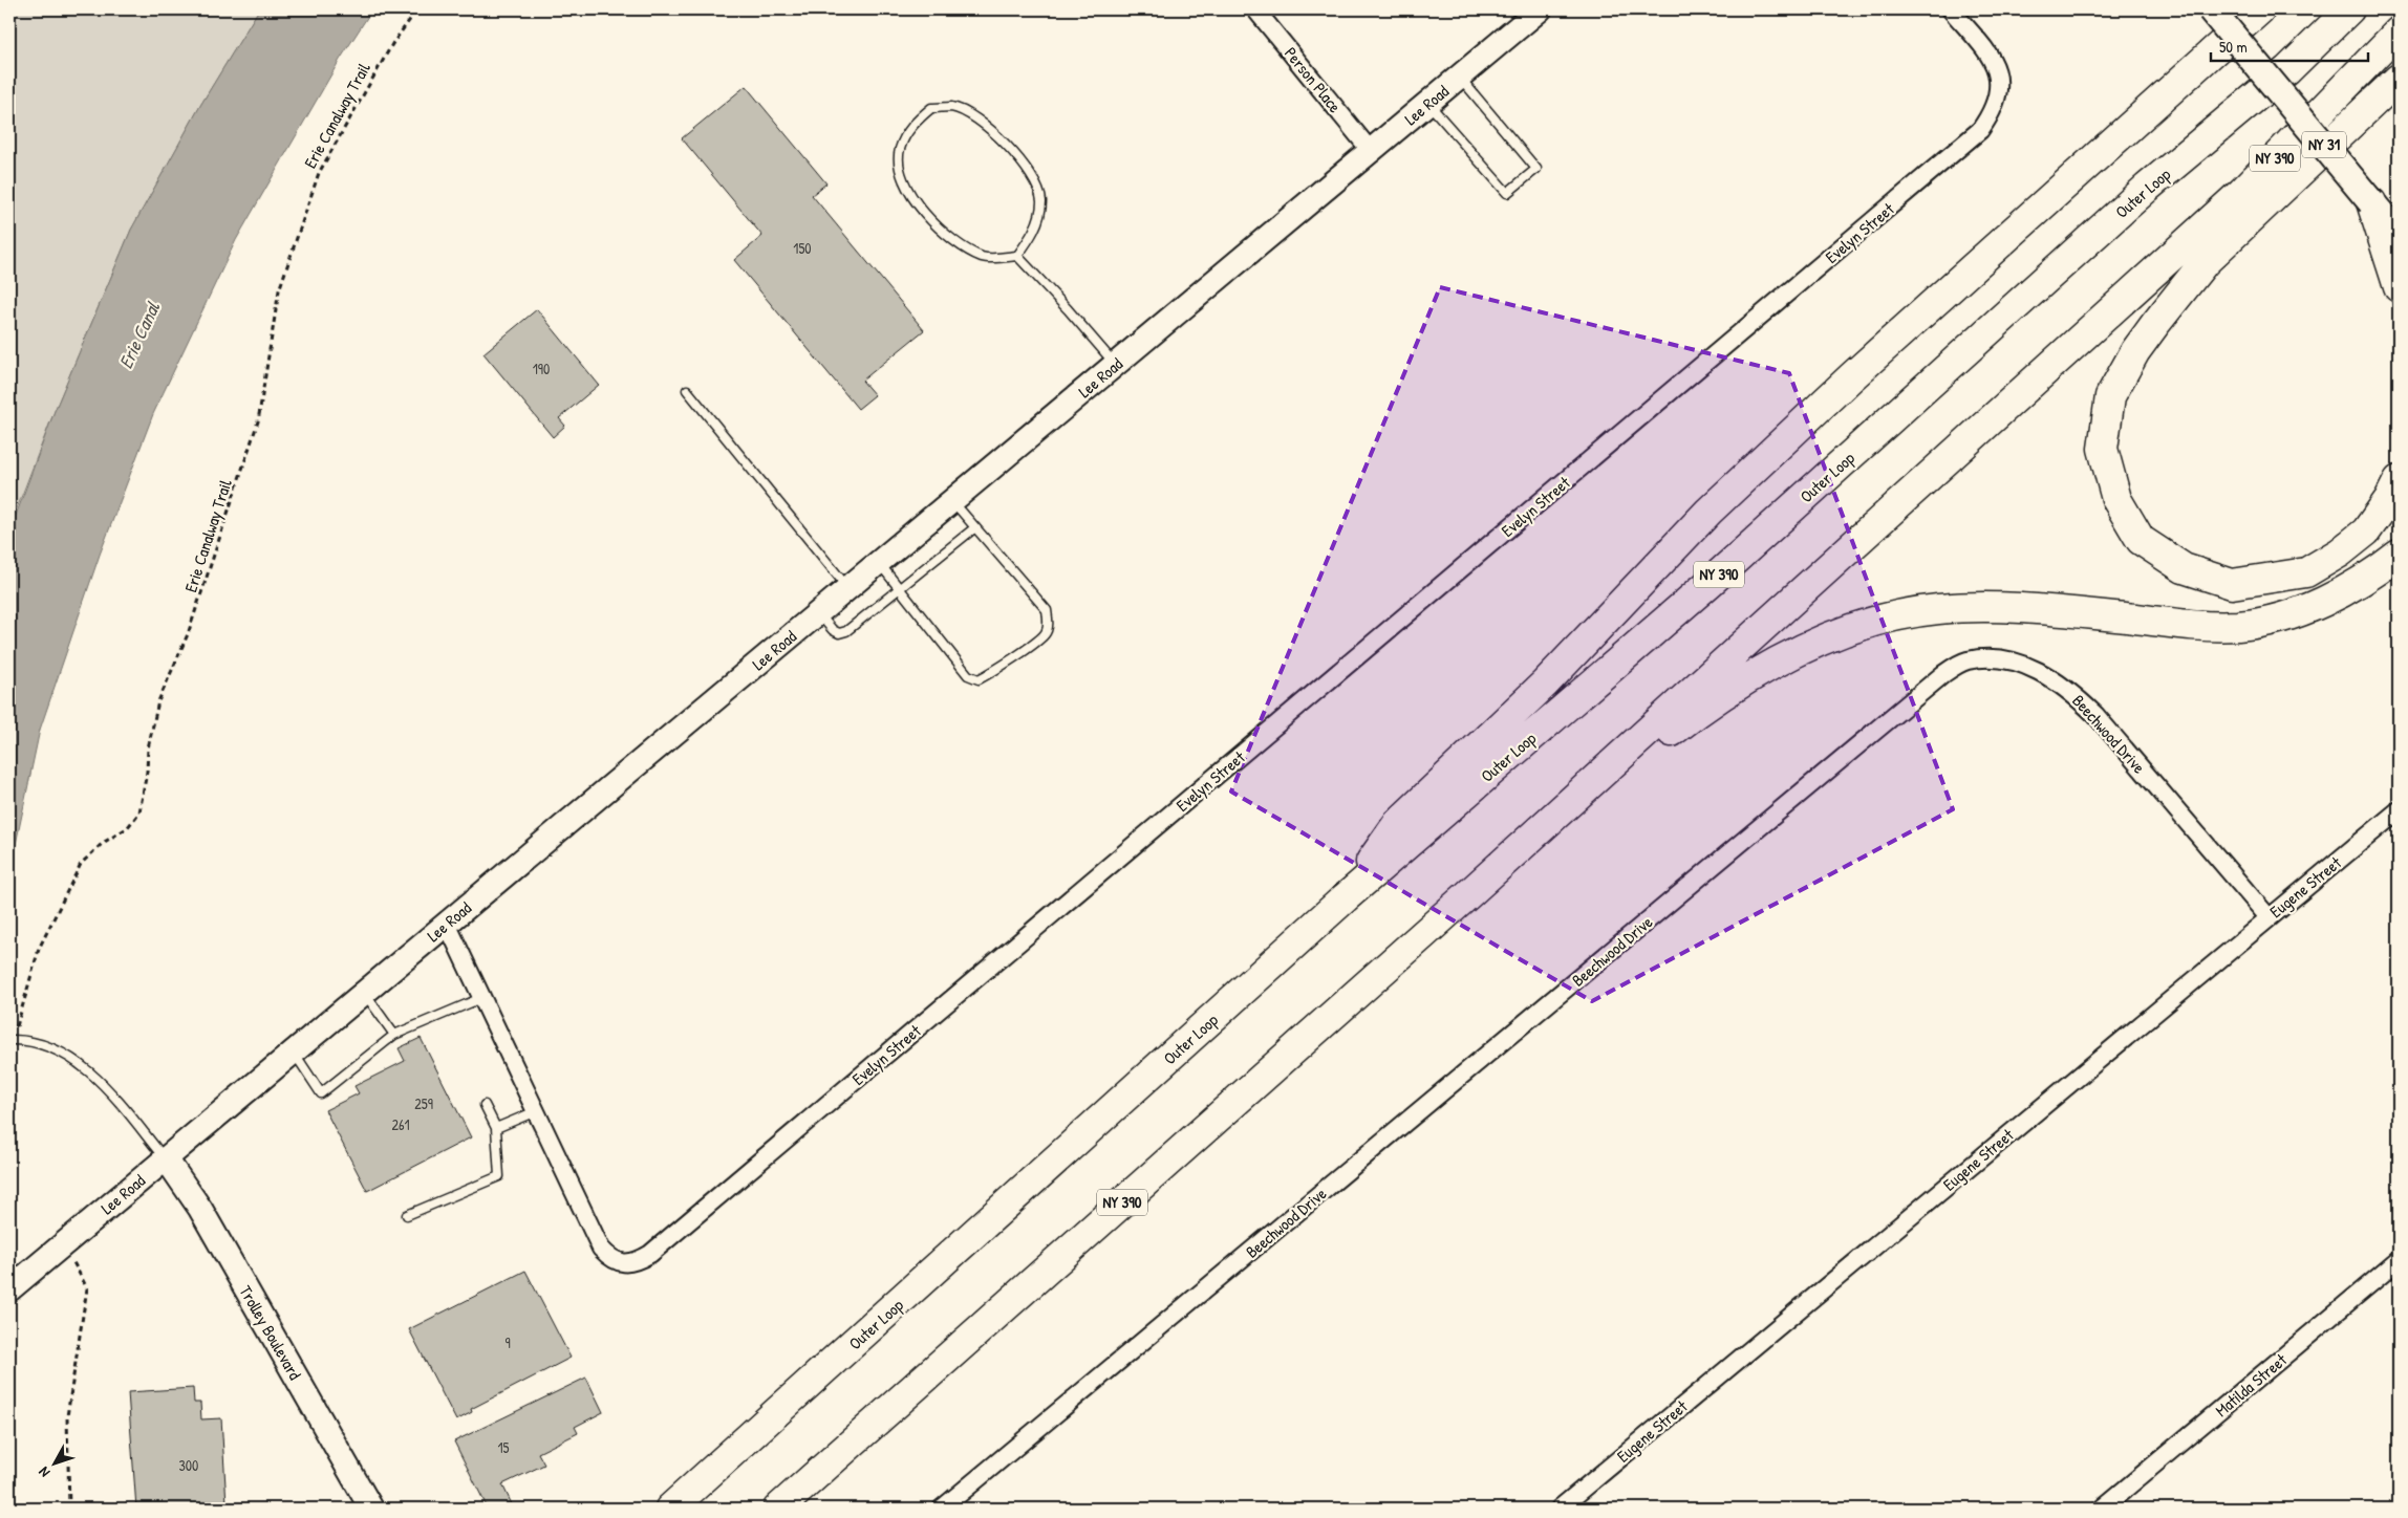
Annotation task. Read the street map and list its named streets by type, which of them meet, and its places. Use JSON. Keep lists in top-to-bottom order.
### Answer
{
  "streets": {
    "highway": ["NY 390", "Outer Loop"],
    "main road": ["NY 31"],
    "street": [
      "Person Place",
      "Lee Road",
      "Evelyn Street",
      "Beechwood Drive",
      "Eugene Street",
      "Trolley Boulevard",
      "Matilda Street"
    ],
    "path": ["Erie Canalway Trail"]
  },
  "crossings": [
    ["Person Place", "Lee Road"],
    ["Lee Road", "Evelyn Street"],
    ["Lee Road", "Trolley Boulevard"],
    ["Beechwood Drive", "Eugene Street"]
  ],
  "water": ["Erie Canal"],
  "house_numbers": [
    "150",
    "190",
    "259",
    "261",
    "9",
    "15",
    "300"
  ],
  "scale_bar": "50 m",
  "north": "bottom left"
}
